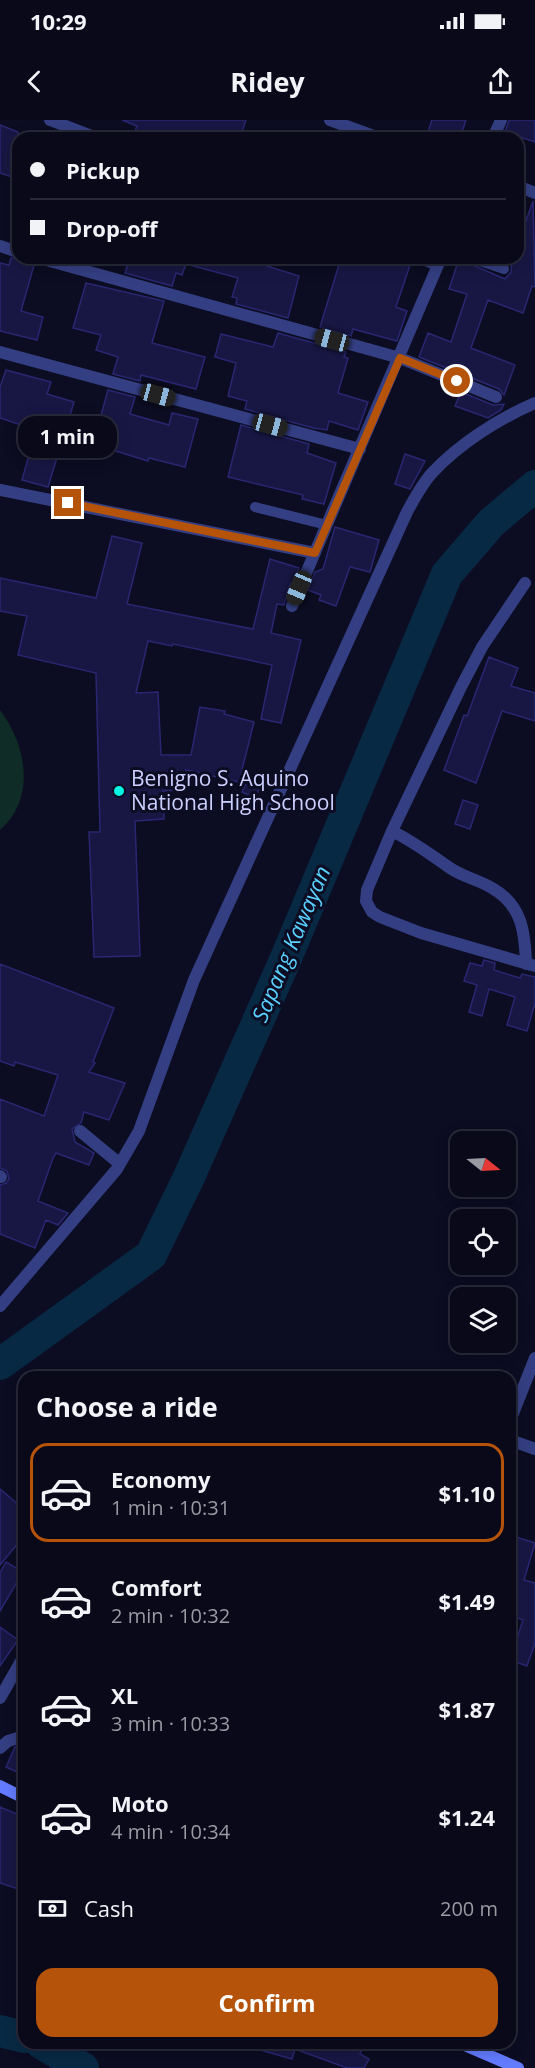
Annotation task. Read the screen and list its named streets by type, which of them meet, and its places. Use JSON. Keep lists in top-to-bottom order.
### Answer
{
  "water": ["Sapang Kawayan"],
  "places": ["Benigno S. Aquino National High School"],
  "north": "right",
  "page": {
    "status": "10:29",
    "header": "Ridey",
    "banner": ["Pickup", "Drop-off"],
    "bubble": "1 min",
    "heading": "Choose a ride",
    "list": [
      {
        "name": "Economy",
        "note": "1 min · 10:31",
        "value": "$1.10"
      },
      {
        "name": "Comfort",
        "note": "2 min · 10:32",
        "value": "$1.49"
      },
      {
        "name": "XL",
        "note": "3 min · 10:33",
        "value": "$1.87"
      },
      {
        "name": "Moto",
        "note": "4 min · 10:34",
        "value": "$1.24"
      }
    ],
    "pay": ["Cash", "200 m"],
    "buttons": "Confirm"
  }
}
